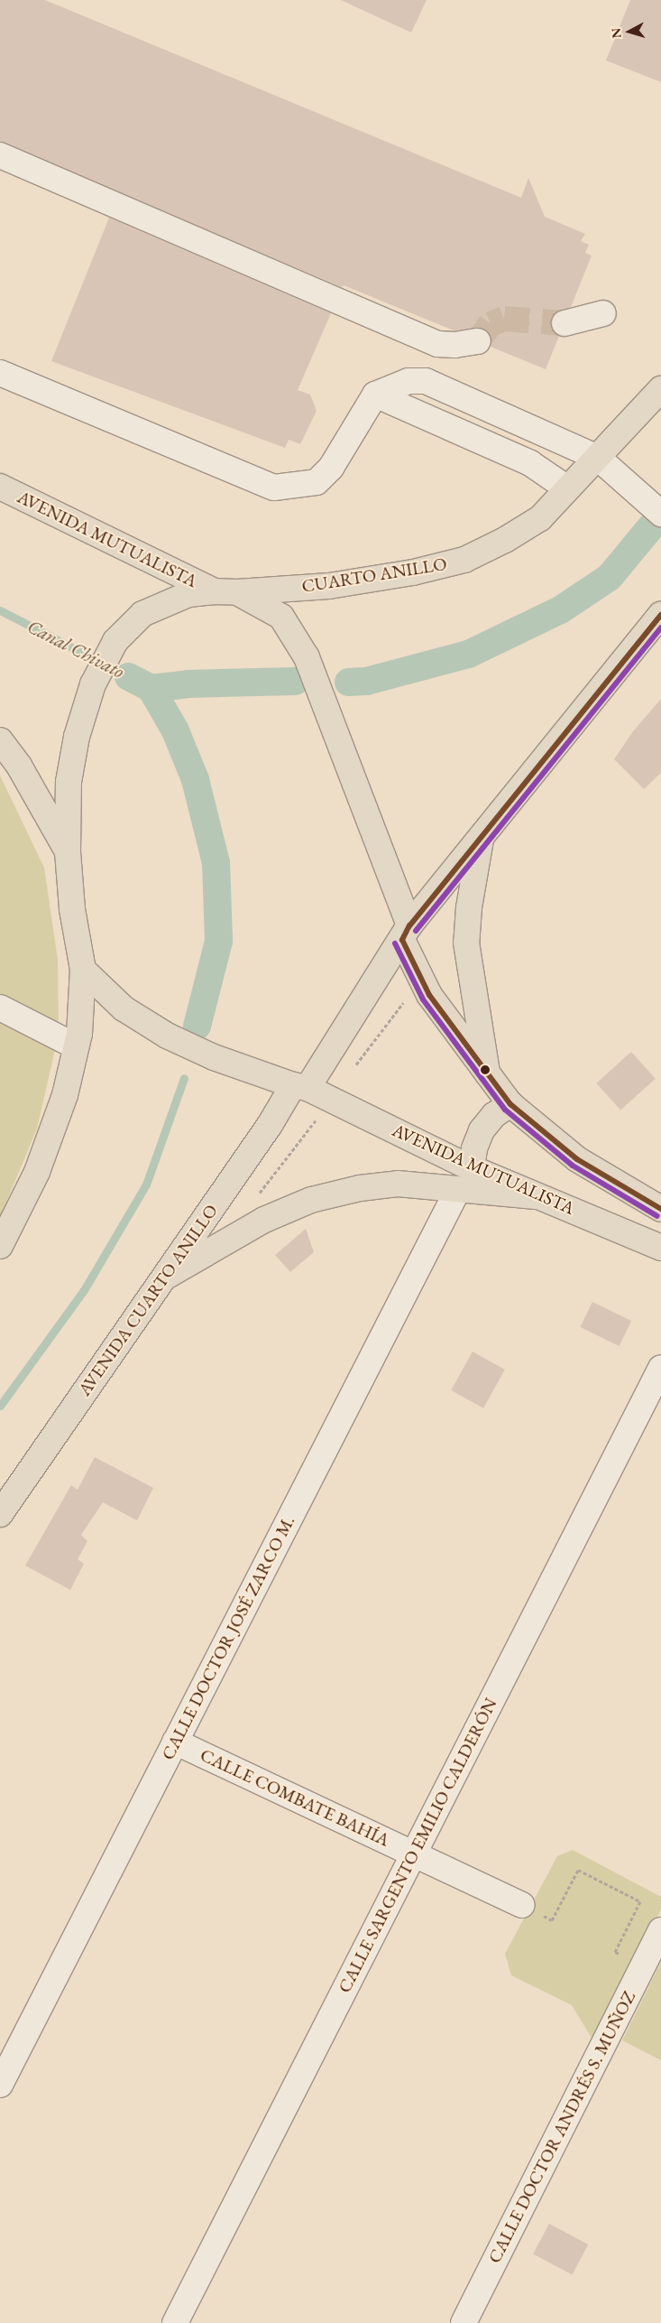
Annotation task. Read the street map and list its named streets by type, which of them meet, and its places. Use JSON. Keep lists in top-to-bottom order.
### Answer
{
  "streets": {
    "main road": ["AVENIDA MUTUALISTA", "CUARTO ANILLO", "AVENIDA CUARTO ANILLO"],
    "street": [
      "CALLE DOCTOR JOSÉ ZARCO M.",
      "CALLE COMBATE BAHÍA",
      "CALLE SARGENTO EMILIO CALDERÓN",
      "CALLE DOCTOR ANDRÉS S. MUÑOZ"
    ]
  },
  "crossings": [
    ["AVENIDA MUTUALISTA", "CUARTO ANILLO"],
    ["AVENIDA MUTUALISTA", "AVENIDA CUARTO ANILLO"],
    ["CALLE DOCTOR JOSÉ ZARCO M.", "CALLE COMBATE BAHÍA"],
    ["CALLE COMBATE BAHÍA", "CALLE SARGENTO EMILIO CALDERÓN"]
  ],
  "water": ["Canal Chivato"],
  "north": "left"
}
